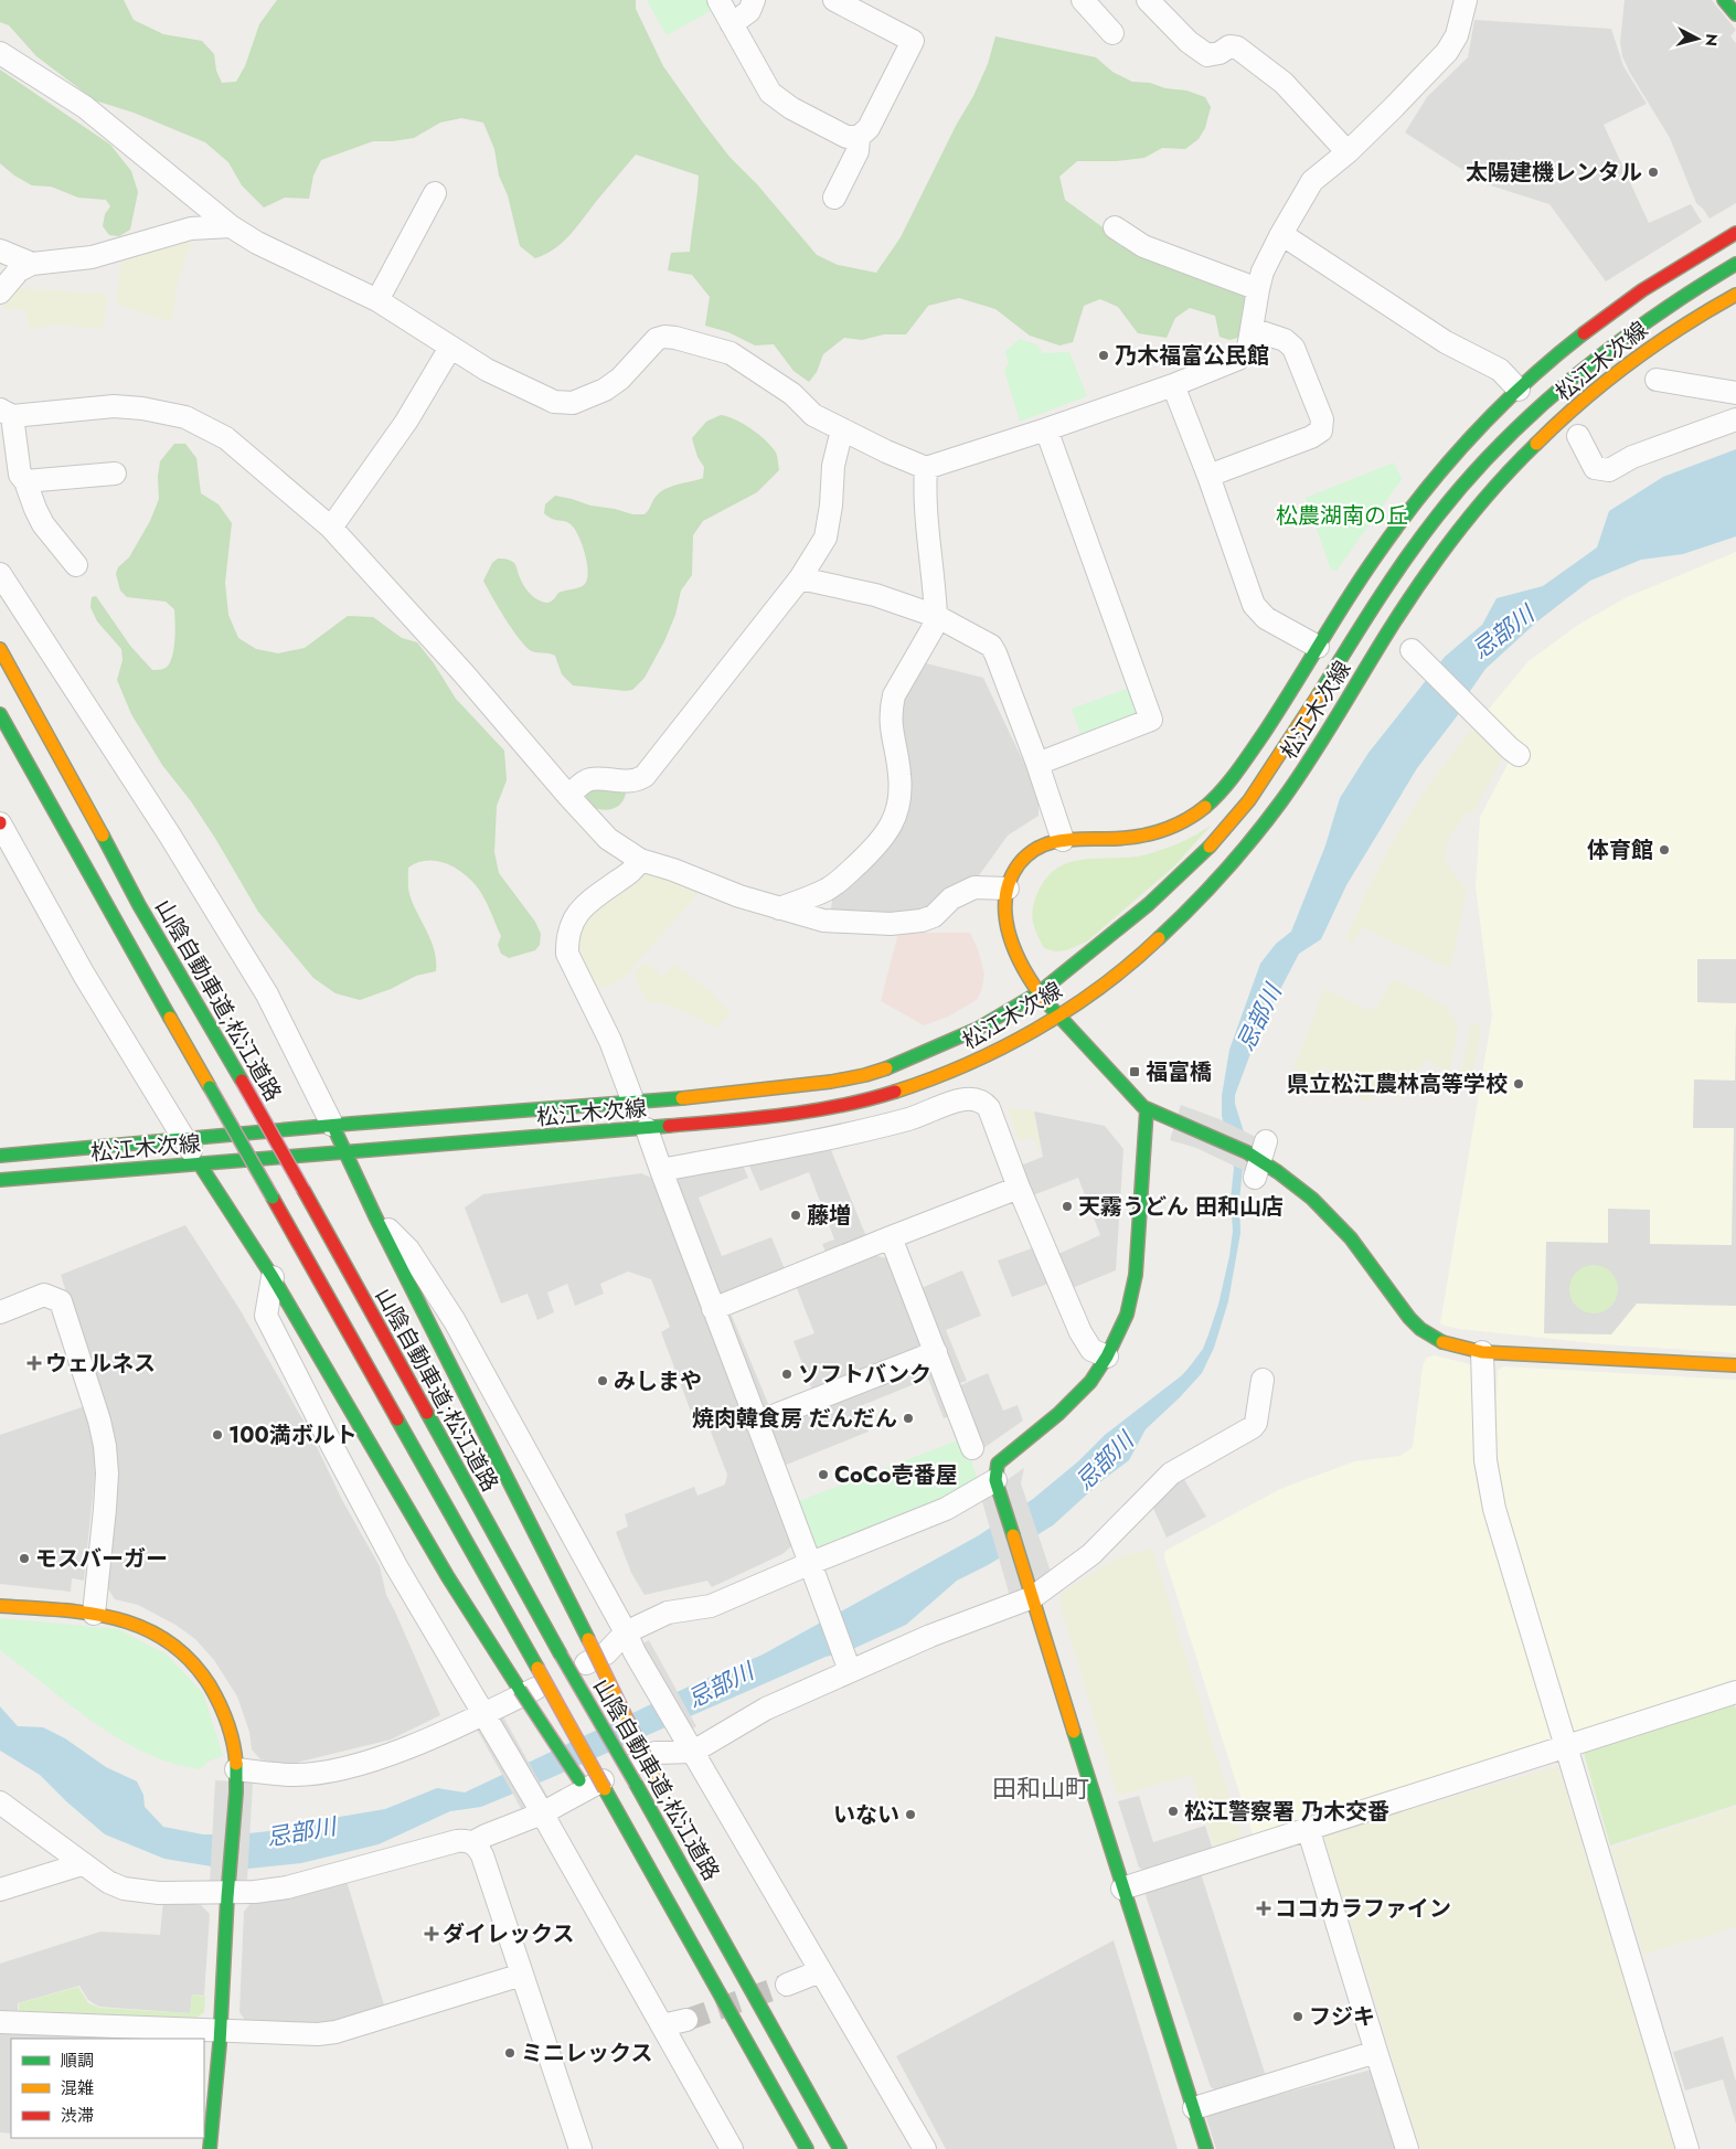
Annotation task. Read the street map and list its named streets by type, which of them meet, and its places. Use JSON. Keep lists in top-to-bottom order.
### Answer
{
  "streets": {
    "main road": ["松江木次線", "山陰自動車道;松江道路"]
  },
  "districts": ["田和山町"],
  "water": ["忌部川"],
  "parks": ["松農湖南の丘"],
  "places": {
    "other": [
      "太陽建機レンタル",
      "乃木福富公民館",
      "体育館",
      "県立松江農林高等学校",
      "天霧うどん 田和山店",
      "藤増",
      "ソフトバンク",
      "みしまや",
      "焼肉韓食房 だんだん",
      "100満ボルト",
      "CoCo壱番屋",
      "モスバーガー",
      "松江警察署 乃木交番",
      "いない",
      "フジキ",
      "ミニレックス"
    ],
    "transit": ["福富橋"],
    "health": ["ウェルネス", "ココカラファイン", "ダイレックス"]
  },
  "legend": ["順調", "混雑", "渋滞"],
  "north": "right"
}
